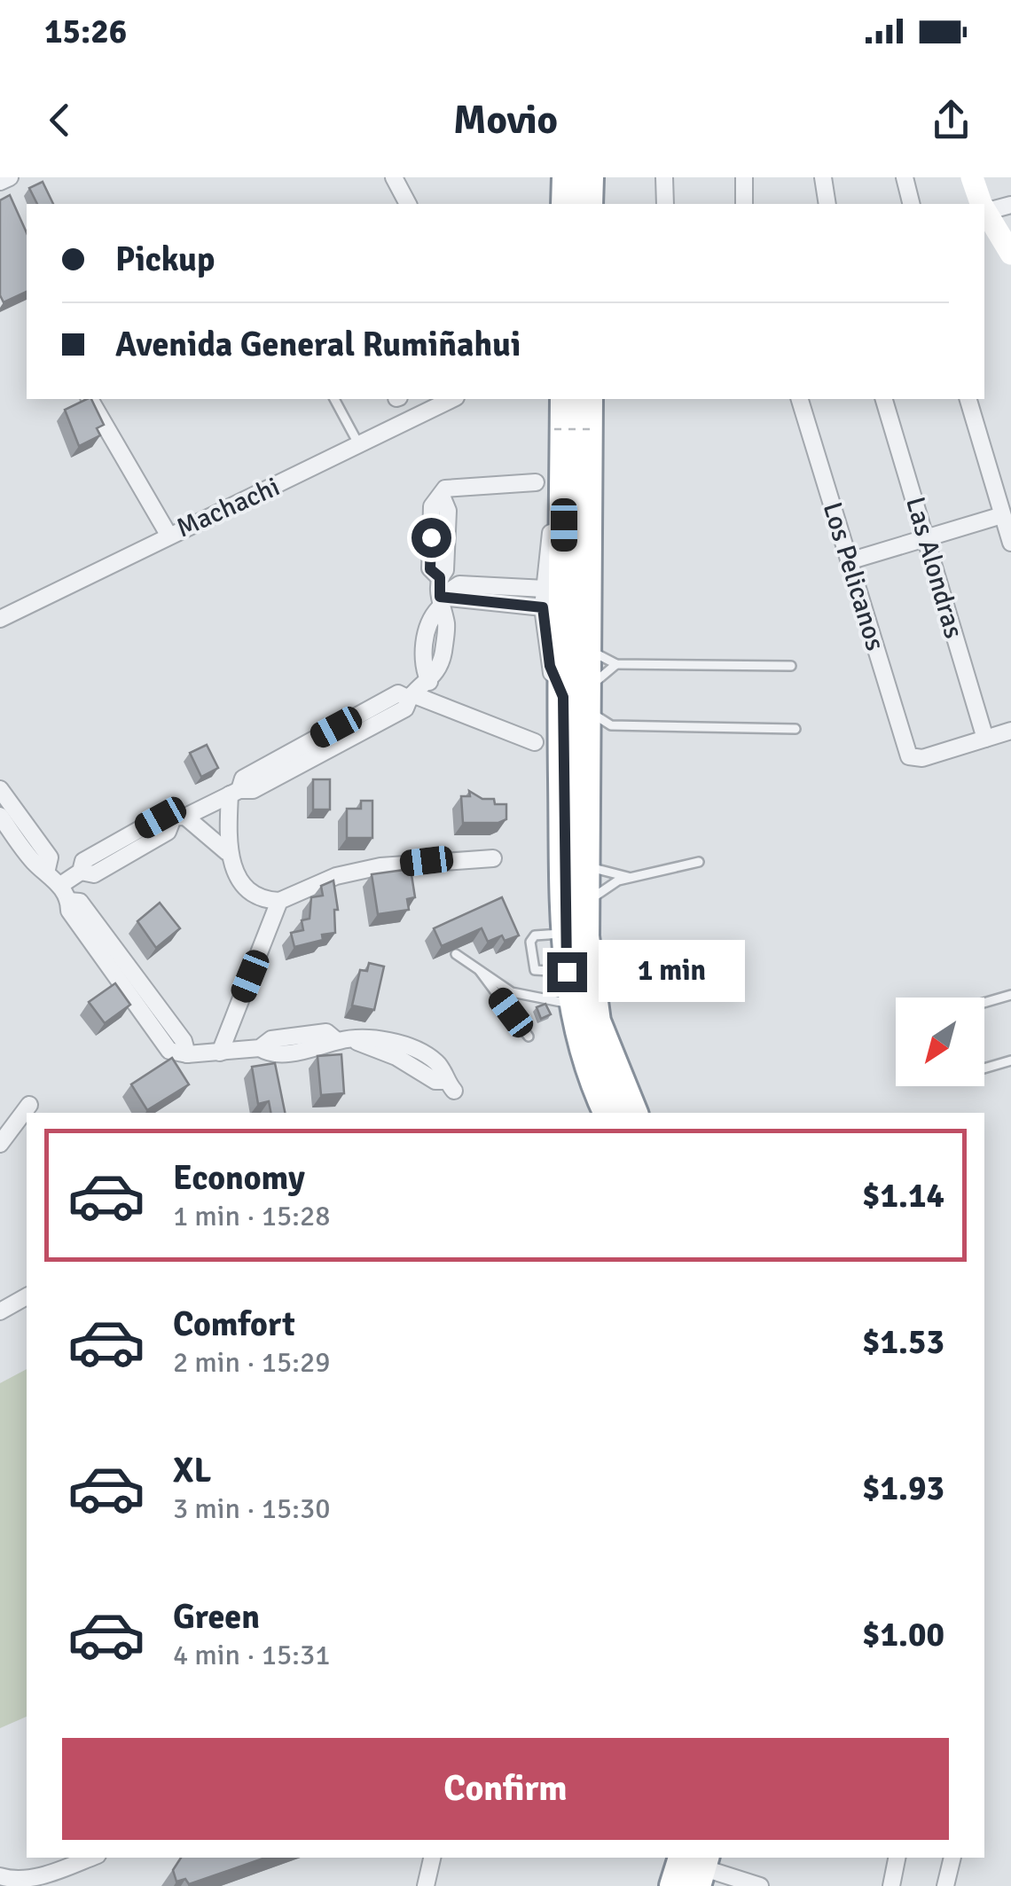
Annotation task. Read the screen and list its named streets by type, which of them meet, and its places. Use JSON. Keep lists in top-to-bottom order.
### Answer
{
  "streets": {
    "street": ["Machachi", "Las Alondras", "Los Pelicanos"]
  },
  "crossings": [
    ["Las Alondras", "Los Pelicanos"]
  ],
  "north": "bottom left",
  "page": {
    "status": "15:26",
    "header": "Movio",
    "banner": ["Pickup", "Avenida General Rumiñahui"],
    "bubble": "1 min",
    "list": [
      {
        "name": "Economy",
        "note": "1 min · 15:28",
        "value": "$1.14"
      },
      {
        "name": "Comfort",
        "note": "2 min · 15:29",
        "value": "$1.53"
      },
      {
        "name": "XL",
        "note": "3 min · 15:30",
        "value": "$1.93"
      },
      {
        "name": "Green",
        "note": "4 min · 15:31",
        "value": "$1.00"
      }
    ],
    "buttons": "Confirm"
  }
}
